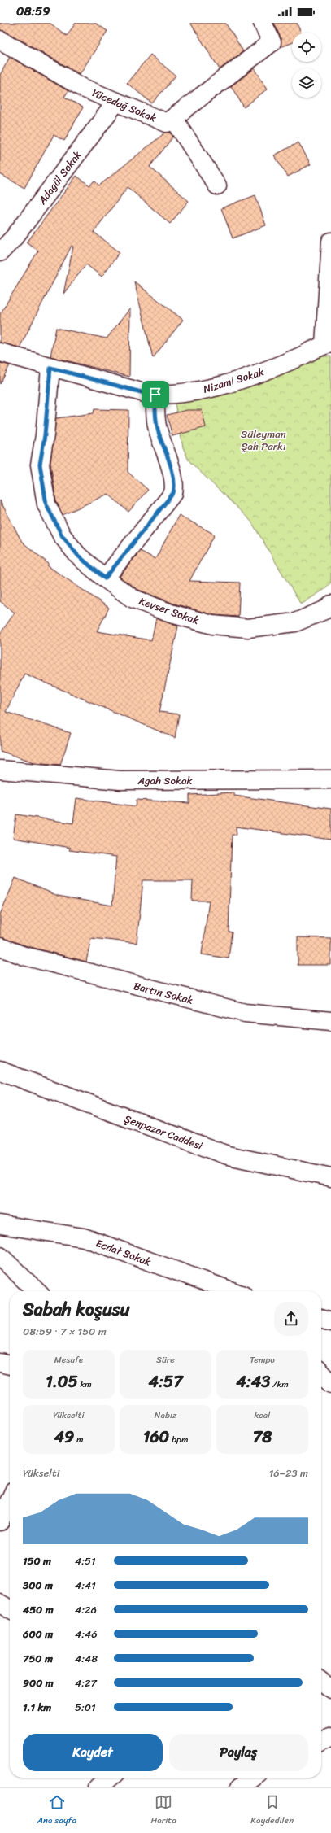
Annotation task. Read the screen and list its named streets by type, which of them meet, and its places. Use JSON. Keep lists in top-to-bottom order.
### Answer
{
  "streets": {
    "street": [
      "Yücedağ Sokak",
      "Adagül Sokak",
      "Nizami Sokak",
      "Kevser Sokak",
      "Agah Sokak",
      "Bartın Sokak",
      "Şenpazar Caddesi",
      "Ecdat Sokak"
    ]
  },
  "crossings": [
    ["Yücedağ Sokak", "Adagül Sokak"],
    ["Nizami Sokak", "Kevser Sokak"]
  ],
  "parks": ["Süleyman Şah Parkı"],
  "page": {
    "status": "08:59",
    "heading": ["Sabah koşusu", "08:59 · 7 × 150 m"],
    "stats": [
      ["Mesafe", "1.05 km"],
      ["Süre", "4:57"],
      ["Tempo", "4:43 /km"],
      ["Yükselti", "49 m"],
      ["Nabız", "160 bpm"],
      ["kcal", "78"]
    ],
    "chart": ["Yükselti", "16–23 m"],
    "list": [
      {
        "name": "150 m",
        "note": "4:51"
      },
      {
        "name": "300 m",
        "note": "4:41"
      },
      {
        "name": "450 m",
        "note": "4:26"
      },
      {
        "name": "600 m",
        "note": "4:46"
      },
      {
        "name": "750 m",
        "note": "4:48"
      },
      {
        "name": "900 m",
        "note": "4:27"
      },
      {
        "name": "1.1 km",
        "note": "5:01"
      }
    ],
    "buttons": ["Kaydet", "Paylaş"],
    "tabs": ["Ana sayfa", "Harita", "Kaydedilen"]
  }
}
